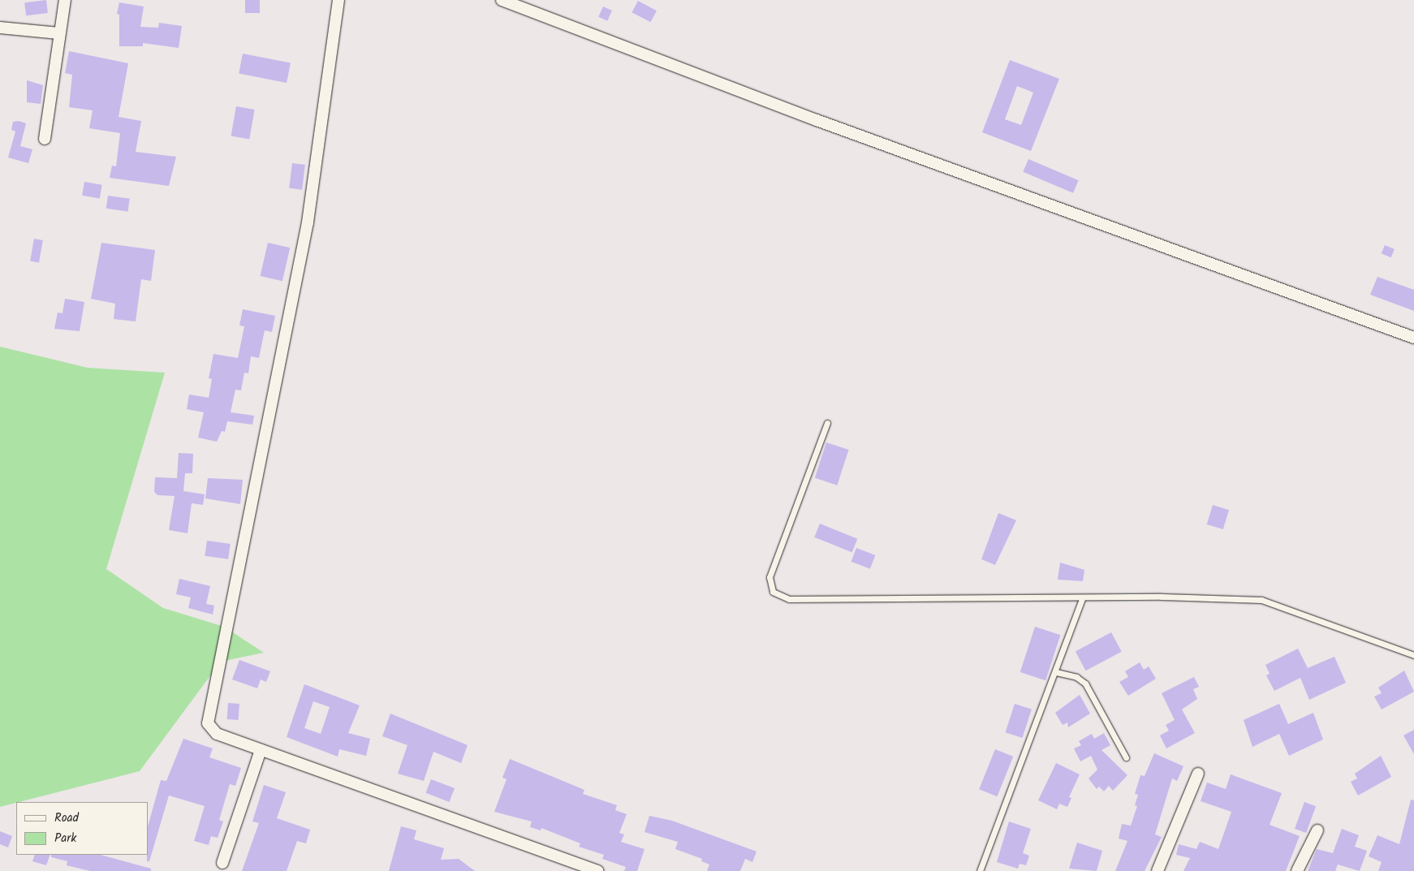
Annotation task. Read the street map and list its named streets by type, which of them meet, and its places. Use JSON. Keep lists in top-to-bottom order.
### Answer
{
  "legend": ["Road", "Park"]
}
